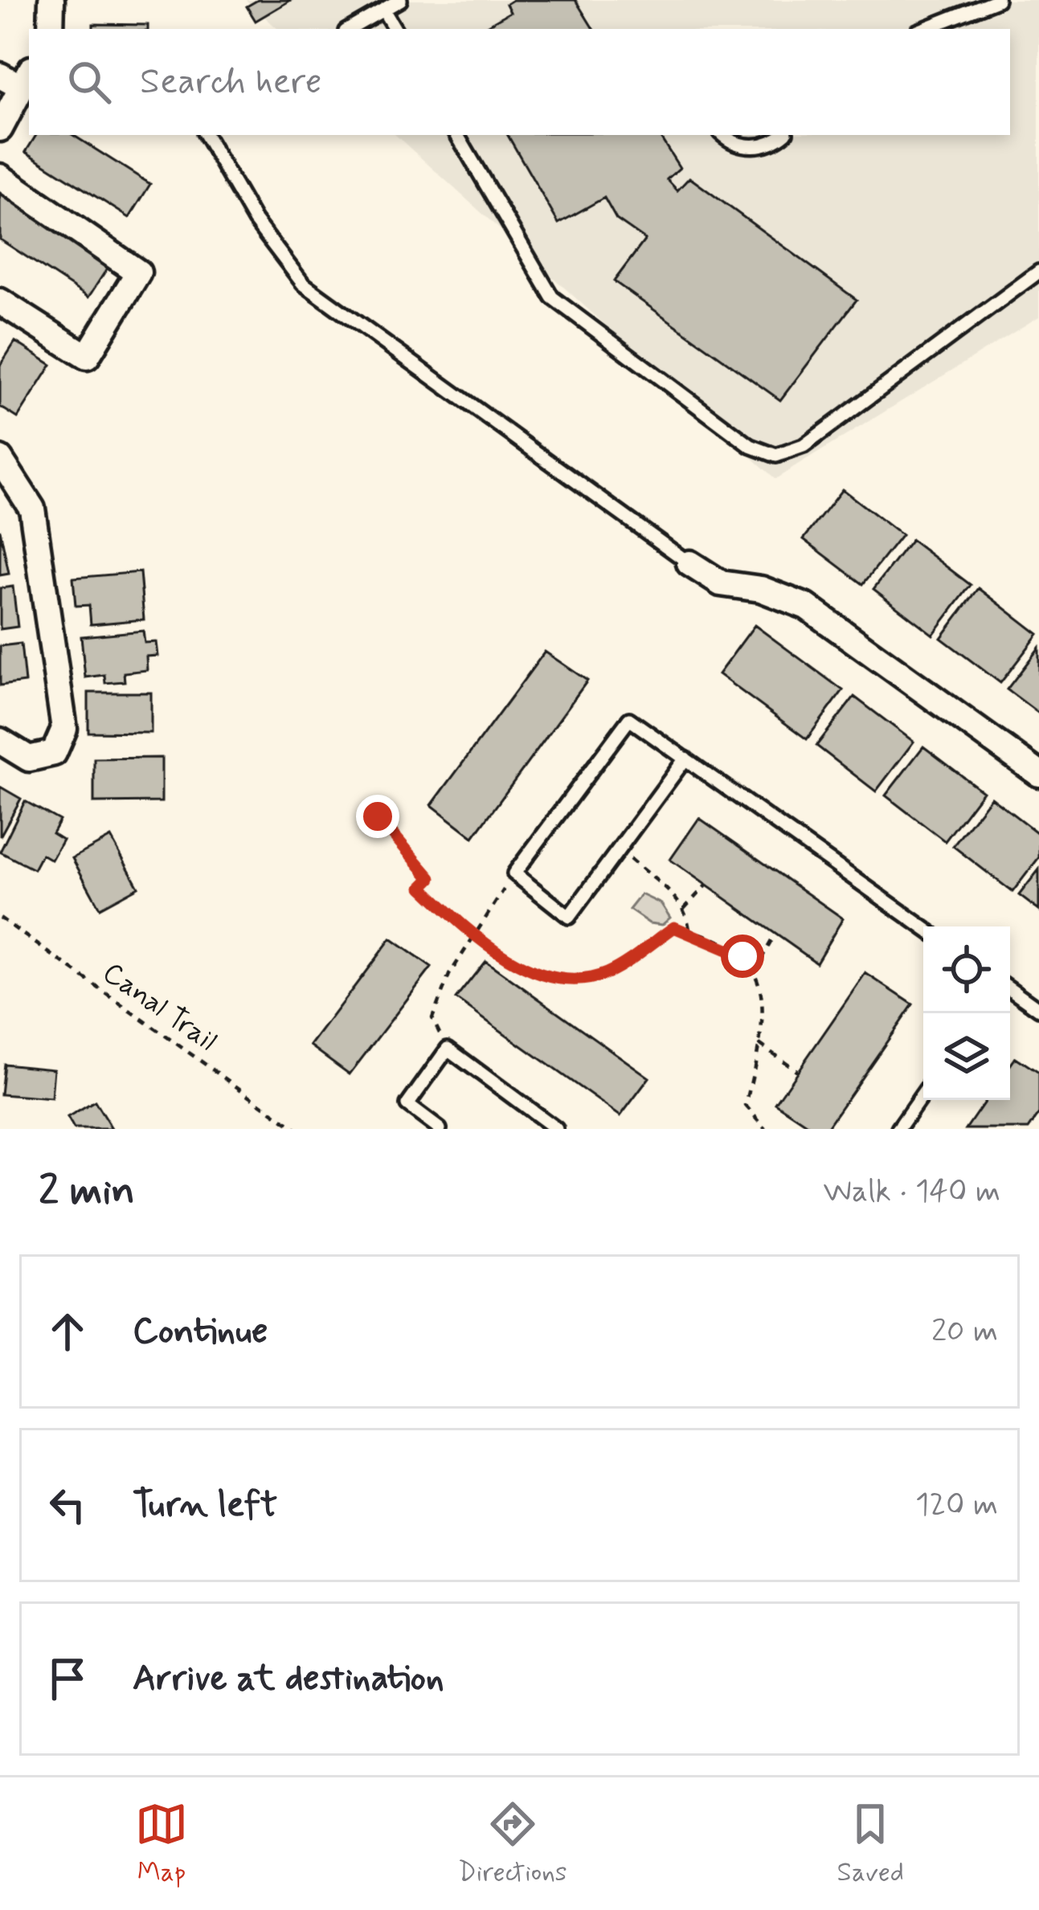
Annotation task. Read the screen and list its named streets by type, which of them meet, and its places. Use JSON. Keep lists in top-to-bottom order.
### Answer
{
  "streets": {
    "path": ["Canal Trail"]
  },
  "page": {
    "search": "Search here",
    "heading": ["2 min", "Walk · 140 m"],
    "list": [
      ["Continue", "20 m"],
      ["Turn left", "120 m"],
      "Arrive at destination"
    ],
    "nav": ["Map", "Directions", "Saved"]
  }
}
